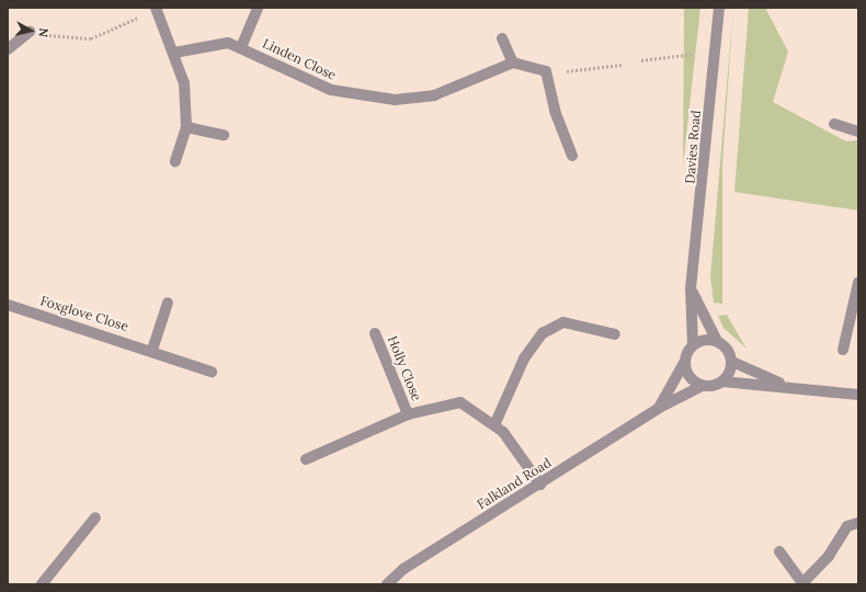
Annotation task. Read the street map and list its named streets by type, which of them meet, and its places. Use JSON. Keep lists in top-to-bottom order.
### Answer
{
  "streets": {
    "street": [
      "Linden Close",
      "Davies Road",
      "Foxglove Close",
      "Holly Close",
      "Falkland Road"
    ]
  },
  "crossings": [
    ["Davies Road", "Falkland Road"],
    ["Holly Close", "Falkland Road"]
  ],
  "north": "right"
}
